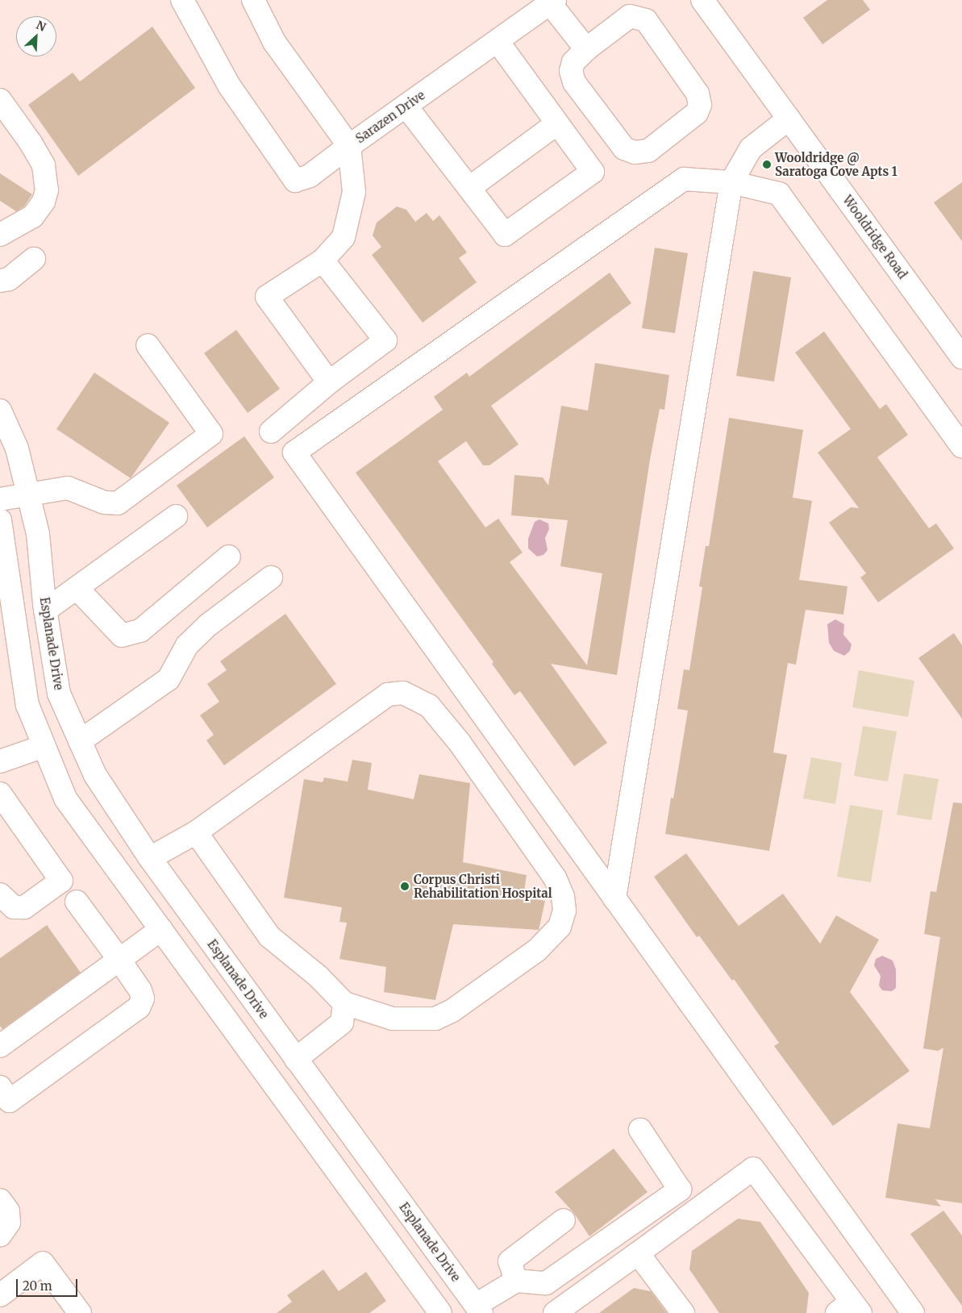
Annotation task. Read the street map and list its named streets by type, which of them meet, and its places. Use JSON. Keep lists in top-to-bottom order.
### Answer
{
  "streets": {
    "street": ["Sarazen Drive", "Wooldridge Road", "Esplanade Drive"]
  },
  "places": ["Wooldridge @ Saratoga Cove Apts 1", "Corpus Christi Rehabilitation Hospital"],
  "scale_bar": "20 m",
  "north": "top right"
}
